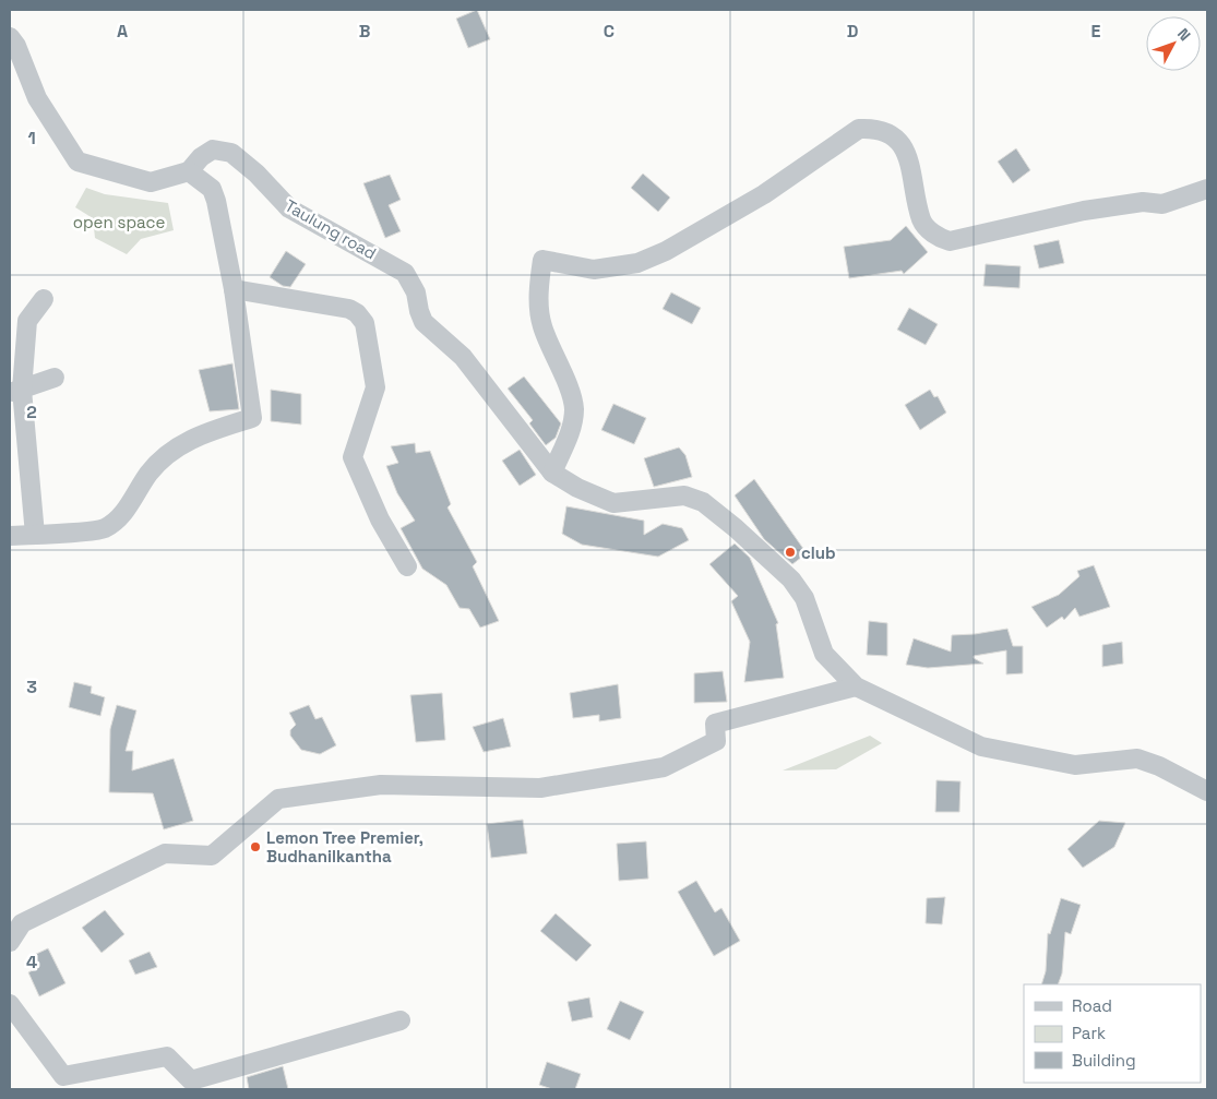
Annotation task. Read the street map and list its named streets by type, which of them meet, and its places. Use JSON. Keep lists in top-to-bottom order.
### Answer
{
  "streets": {
    "street": ["Taulung road"]
  },
  "parks": ["open space"],
  "places": ["club", "Lemon Tree Premier, Budhanilkantha"],
  "legend": ["Road", "Park", "Building"],
  "north": "top right",
  "grid": {
    "columns": [
      "A",
      "B",
      "C",
      "D",
      "E"
    ],
    "rows": [
      "1",
      "2",
      "3",
      "4"
    ]
  }
}
